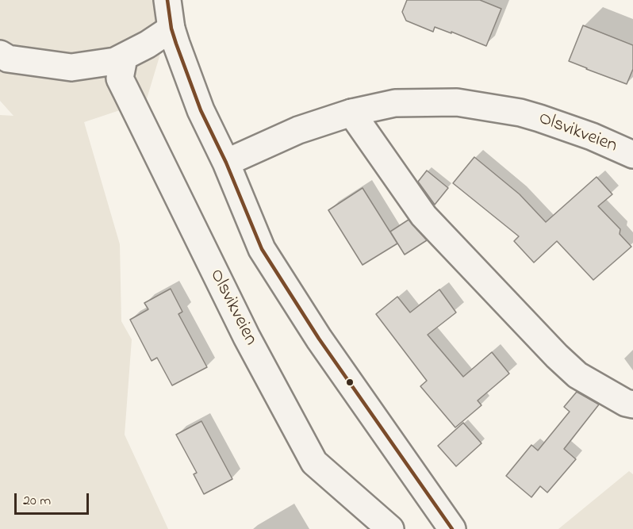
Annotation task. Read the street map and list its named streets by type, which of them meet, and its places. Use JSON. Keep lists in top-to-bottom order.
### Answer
{
  "streets": {
    "street": ["Olsvikveien"]
  },
  "scale_bar": "20 m"
}
